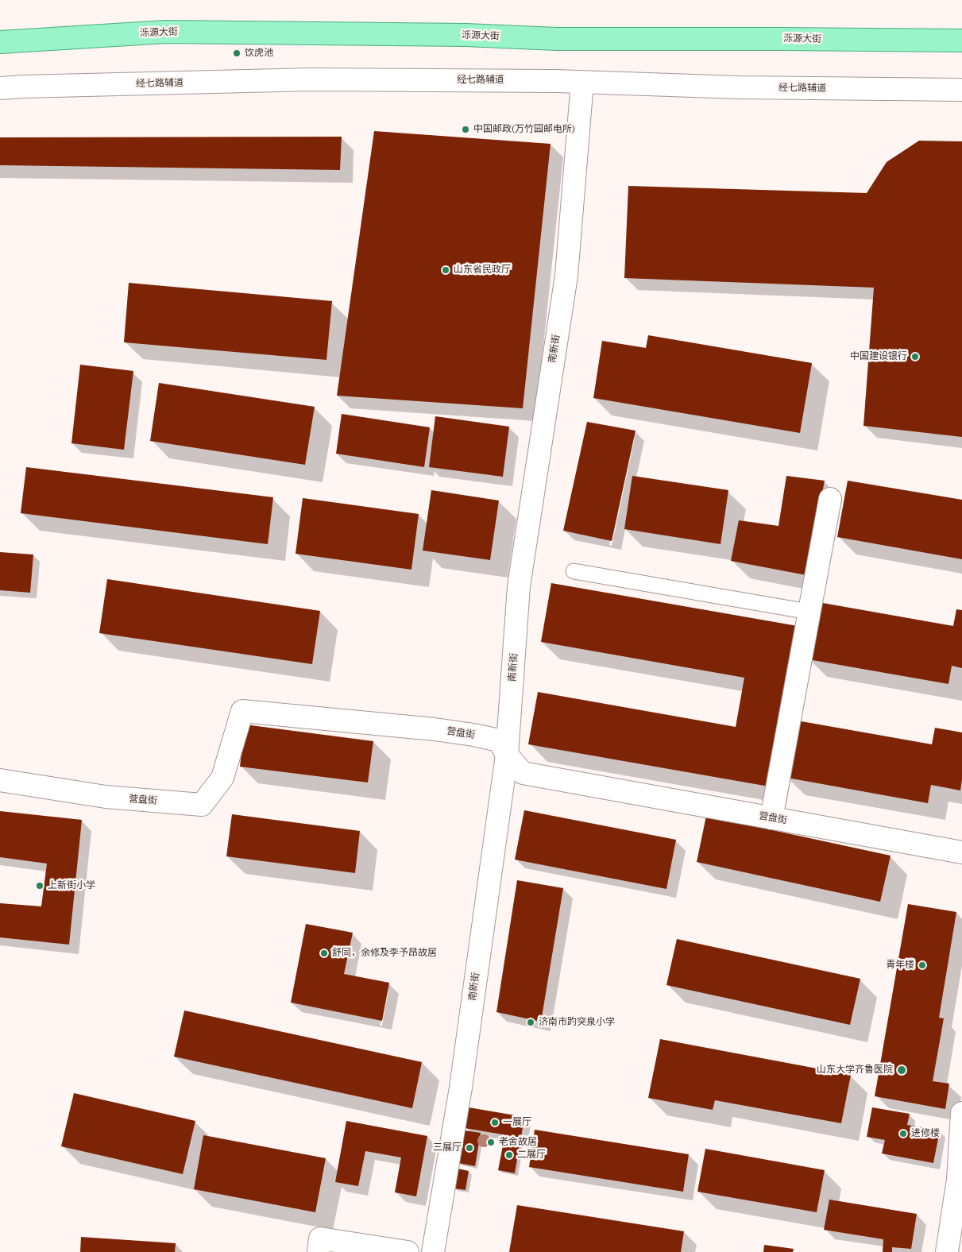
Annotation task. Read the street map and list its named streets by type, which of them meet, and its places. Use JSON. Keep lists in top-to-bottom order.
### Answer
{
  "streets": {
    "main road": ["泺源大街"],
    "street": ["经七路辅道", "南新街", "营盘街"]
  },
  "crossings": [
    ["经七路辅道", "南新街"],
    ["南新街", "营盘街"]
  ],
  "places": [
    "饮虎池",
    "中国邮政(万竹园邮电所)",
    "山东省民政厅",
    "中国建设银行",
    "上新街小学",
    "舒同，余修及李予昂故居",
    "青年楼",
    "济南市趵突泉小学",
    "山东大学齐鲁医院",
    "一展厅",
    "进修楼",
    "老舍故居",
    "三展厅",
    "二展厅"
  ]
}
